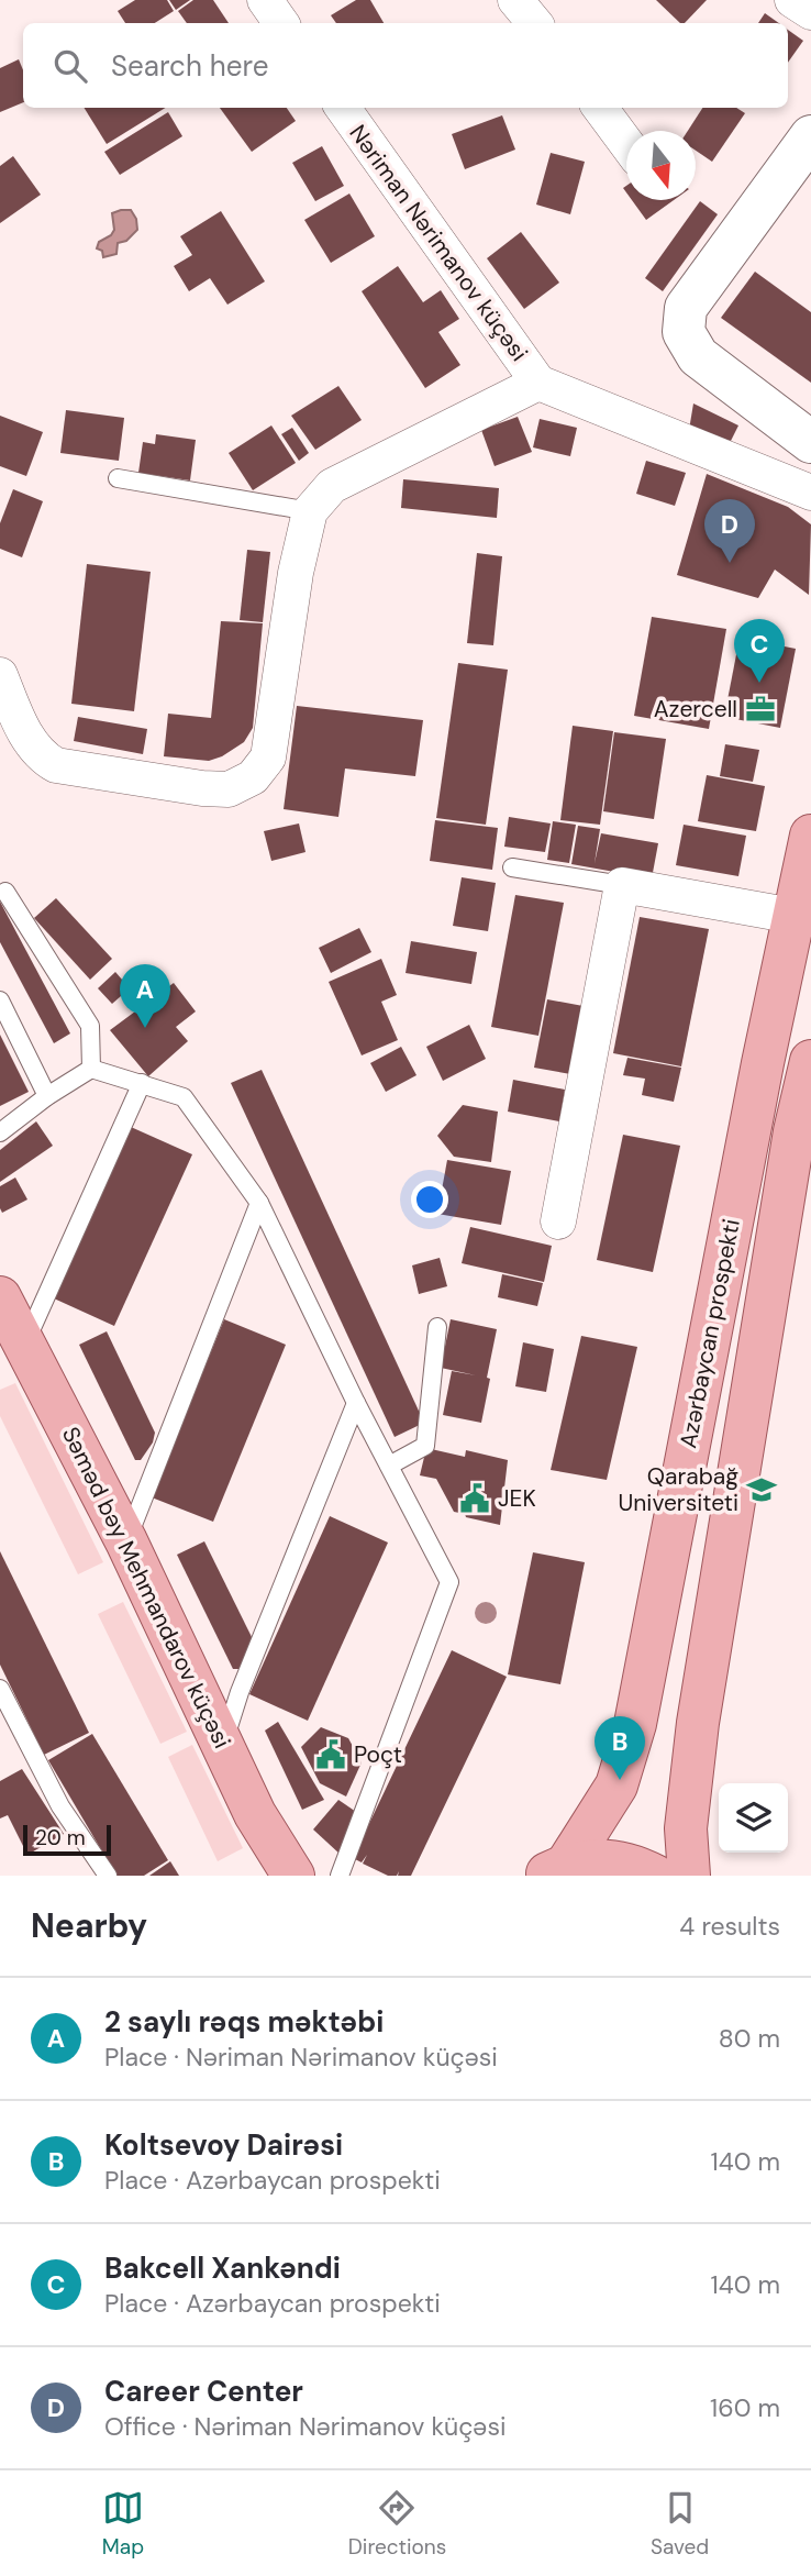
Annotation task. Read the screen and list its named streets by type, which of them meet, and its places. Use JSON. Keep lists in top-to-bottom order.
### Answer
{
  "streets": {
    "main road": ["Azərbaycan prospekti", "Səməd bəy Mehmandarov küçəsi"],
    "street": ["Nəriman Nərimanov küçəsi"]
  },
  "places": {
    "office": ["Azercell"],
    "school or university": ["Qarabağ Universiteti"],
    "public building": ["JEK", "Poçt"]
  },
  "scale_bar": "20 m",
  "north": "bottom",
  "page": {
    "search": "Search here",
    "pins": [
      "D",
      "C",
      "A",
      "B"
    ],
    "scale": "20 m",
    "heading": ["Nearby", "4 results"],
    "list": [
      {
        "mark": "A",
        "name": "2 saylı rəqs məktəbi",
        "note": "Place · Nəriman Nərimanov küçəsi",
        "value": "80 m"
      },
      {
        "mark": "B",
        "name": "Koltsevoy Dairəsi",
        "note": "Place · Azərbaycan prospekti",
        "value": "140 m"
      },
      {
        "mark": "C",
        "name": "Bakcell Xankəndi",
        "note": "Place · Azərbaycan prospekti",
        "value": "140 m"
      },
      {
        "mark": "D",
        "name": "Career Center",
        "note": "Office · Nəriman Nərimanov küçəsi",
        "value": "160 m"
      }
    ],
    "nav": ["Map", "Directions", "Saved"]
  }
}
